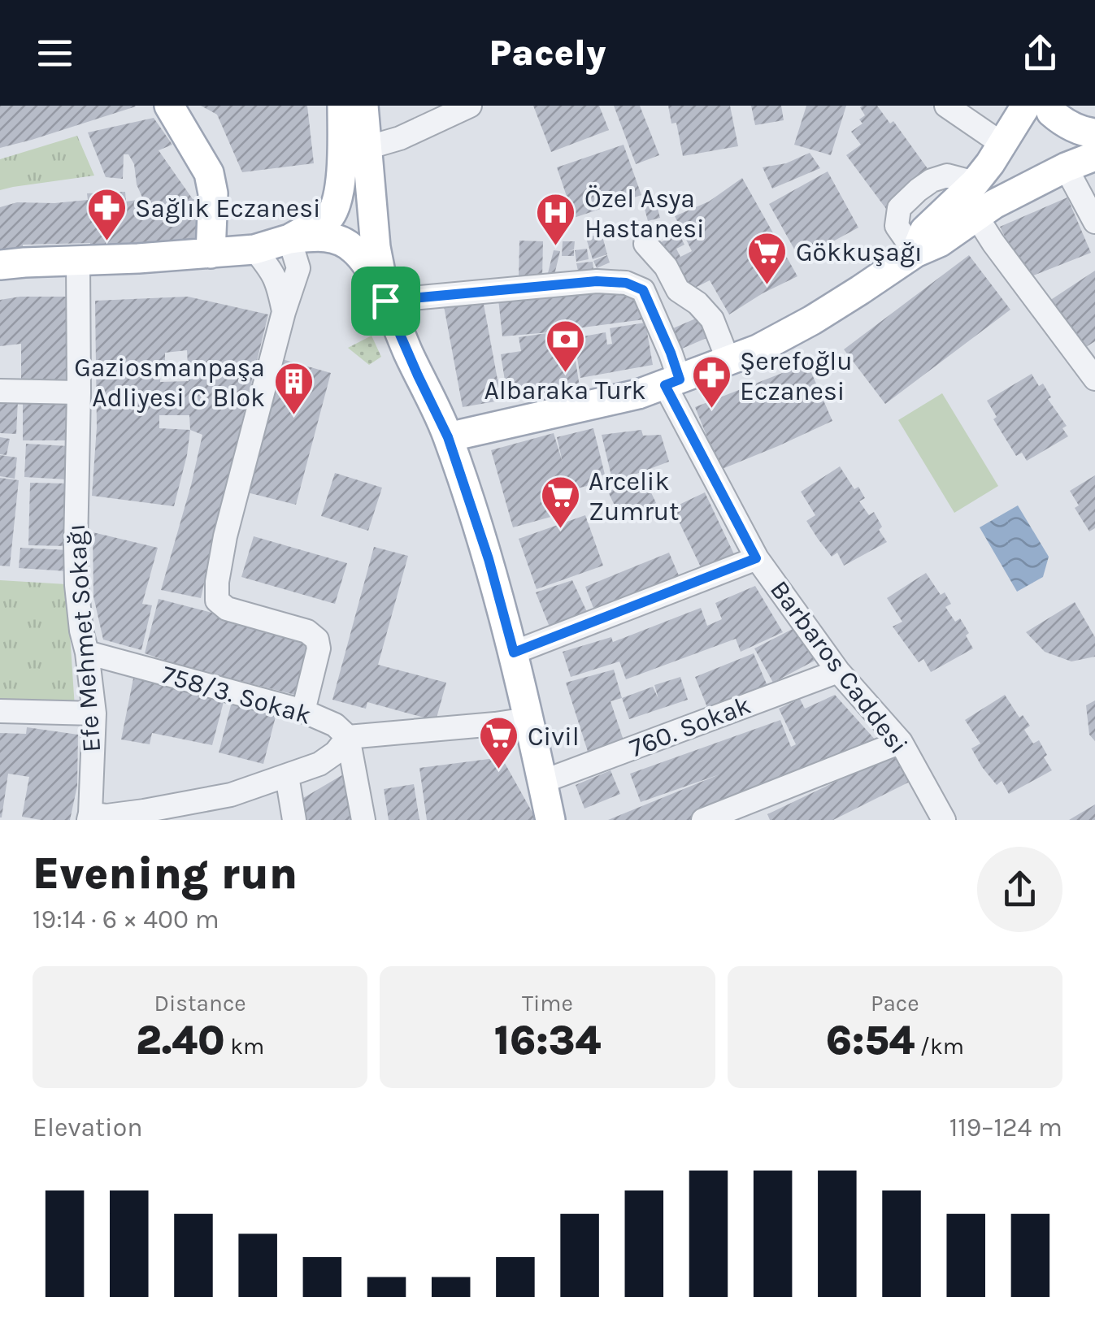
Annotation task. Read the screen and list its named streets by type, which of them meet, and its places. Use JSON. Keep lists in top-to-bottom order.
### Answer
{
  "streets": {
    "street": [
      "Efe Mehmet Sokağı",
      "Barbaros Caddesi",
      "758/3. Sokak",
      "760. Sokak"
    ]
  },
  "crossings": [
    ["Efe Mehmet Sokağı", "758/3. Sokak"],
    ["Barbaros Caddesi", "760. Sokak"]
  ],
  "places": {
    "pharmacy": ["Sağlık Eczanesi", "Şerefoğlu Eczanesi"],
    "hospital": ["Özel Asya Hastanesi"],
    "supermarket": ["Gökkuşağı", "Arcelik Zumrut", "Civil"],
    "bank": ["Albaraka Turk"],
    "building": ["Gaziosmanpaşa Adliyesi C Blok"]
  },
  "page": {
    "header": "Pacely",
    "heading": ["Evening run", "19:14 · 6 × 400 m"],
    "stats": [
      ["Distance", "2.40 km"],
      ["Time", "16:34"],
      ["Pace", "6:54 /km"]
    ],
    "chart": ["Elevation", "119–124 m"]
  }
}
